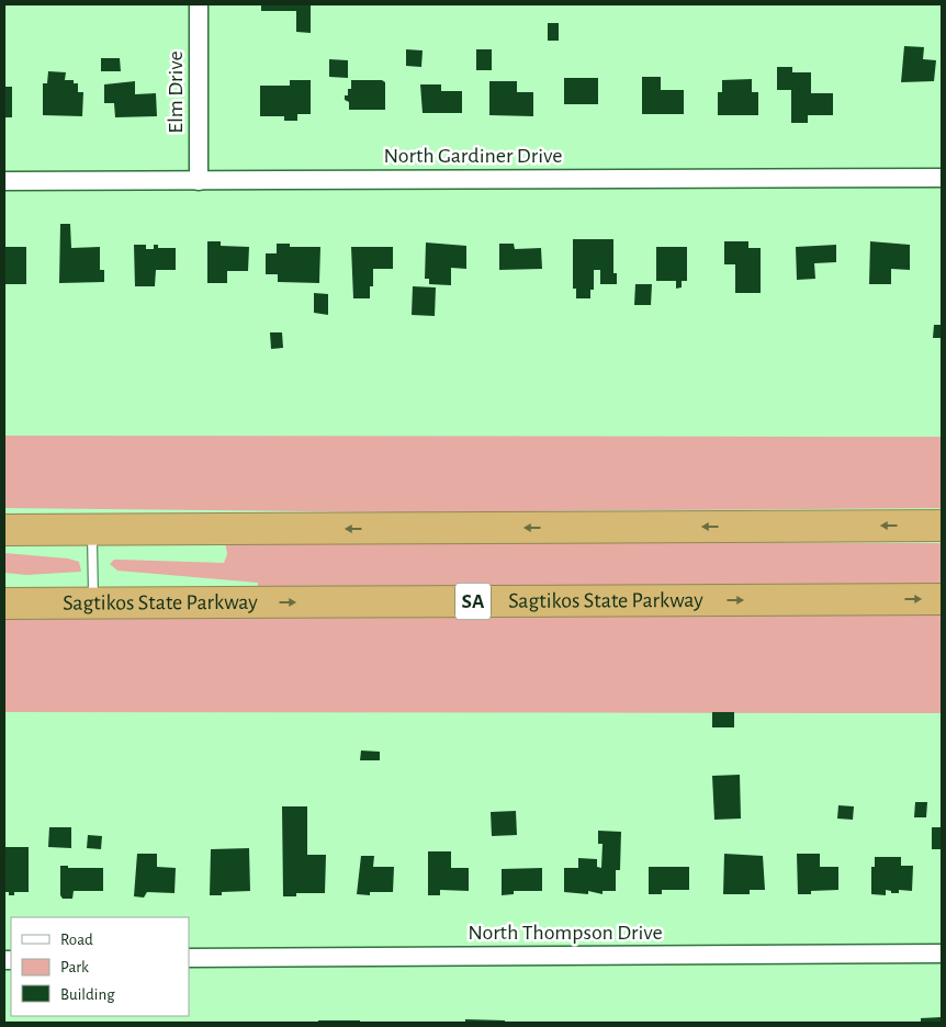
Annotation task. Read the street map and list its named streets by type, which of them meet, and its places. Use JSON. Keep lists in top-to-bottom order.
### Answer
{
  "streets": {
    "highway": ["SA", "Sagtikos State Parkway"],
    "street": ["Elm Drive", "North Gardiner Drive", "North Thompson Drive"]
  },
  "crossings": [
    ["Elm Drive", "North Gardiner Drive"]
  ],
  "legend": ["Road", "Park", "Building"]
}
